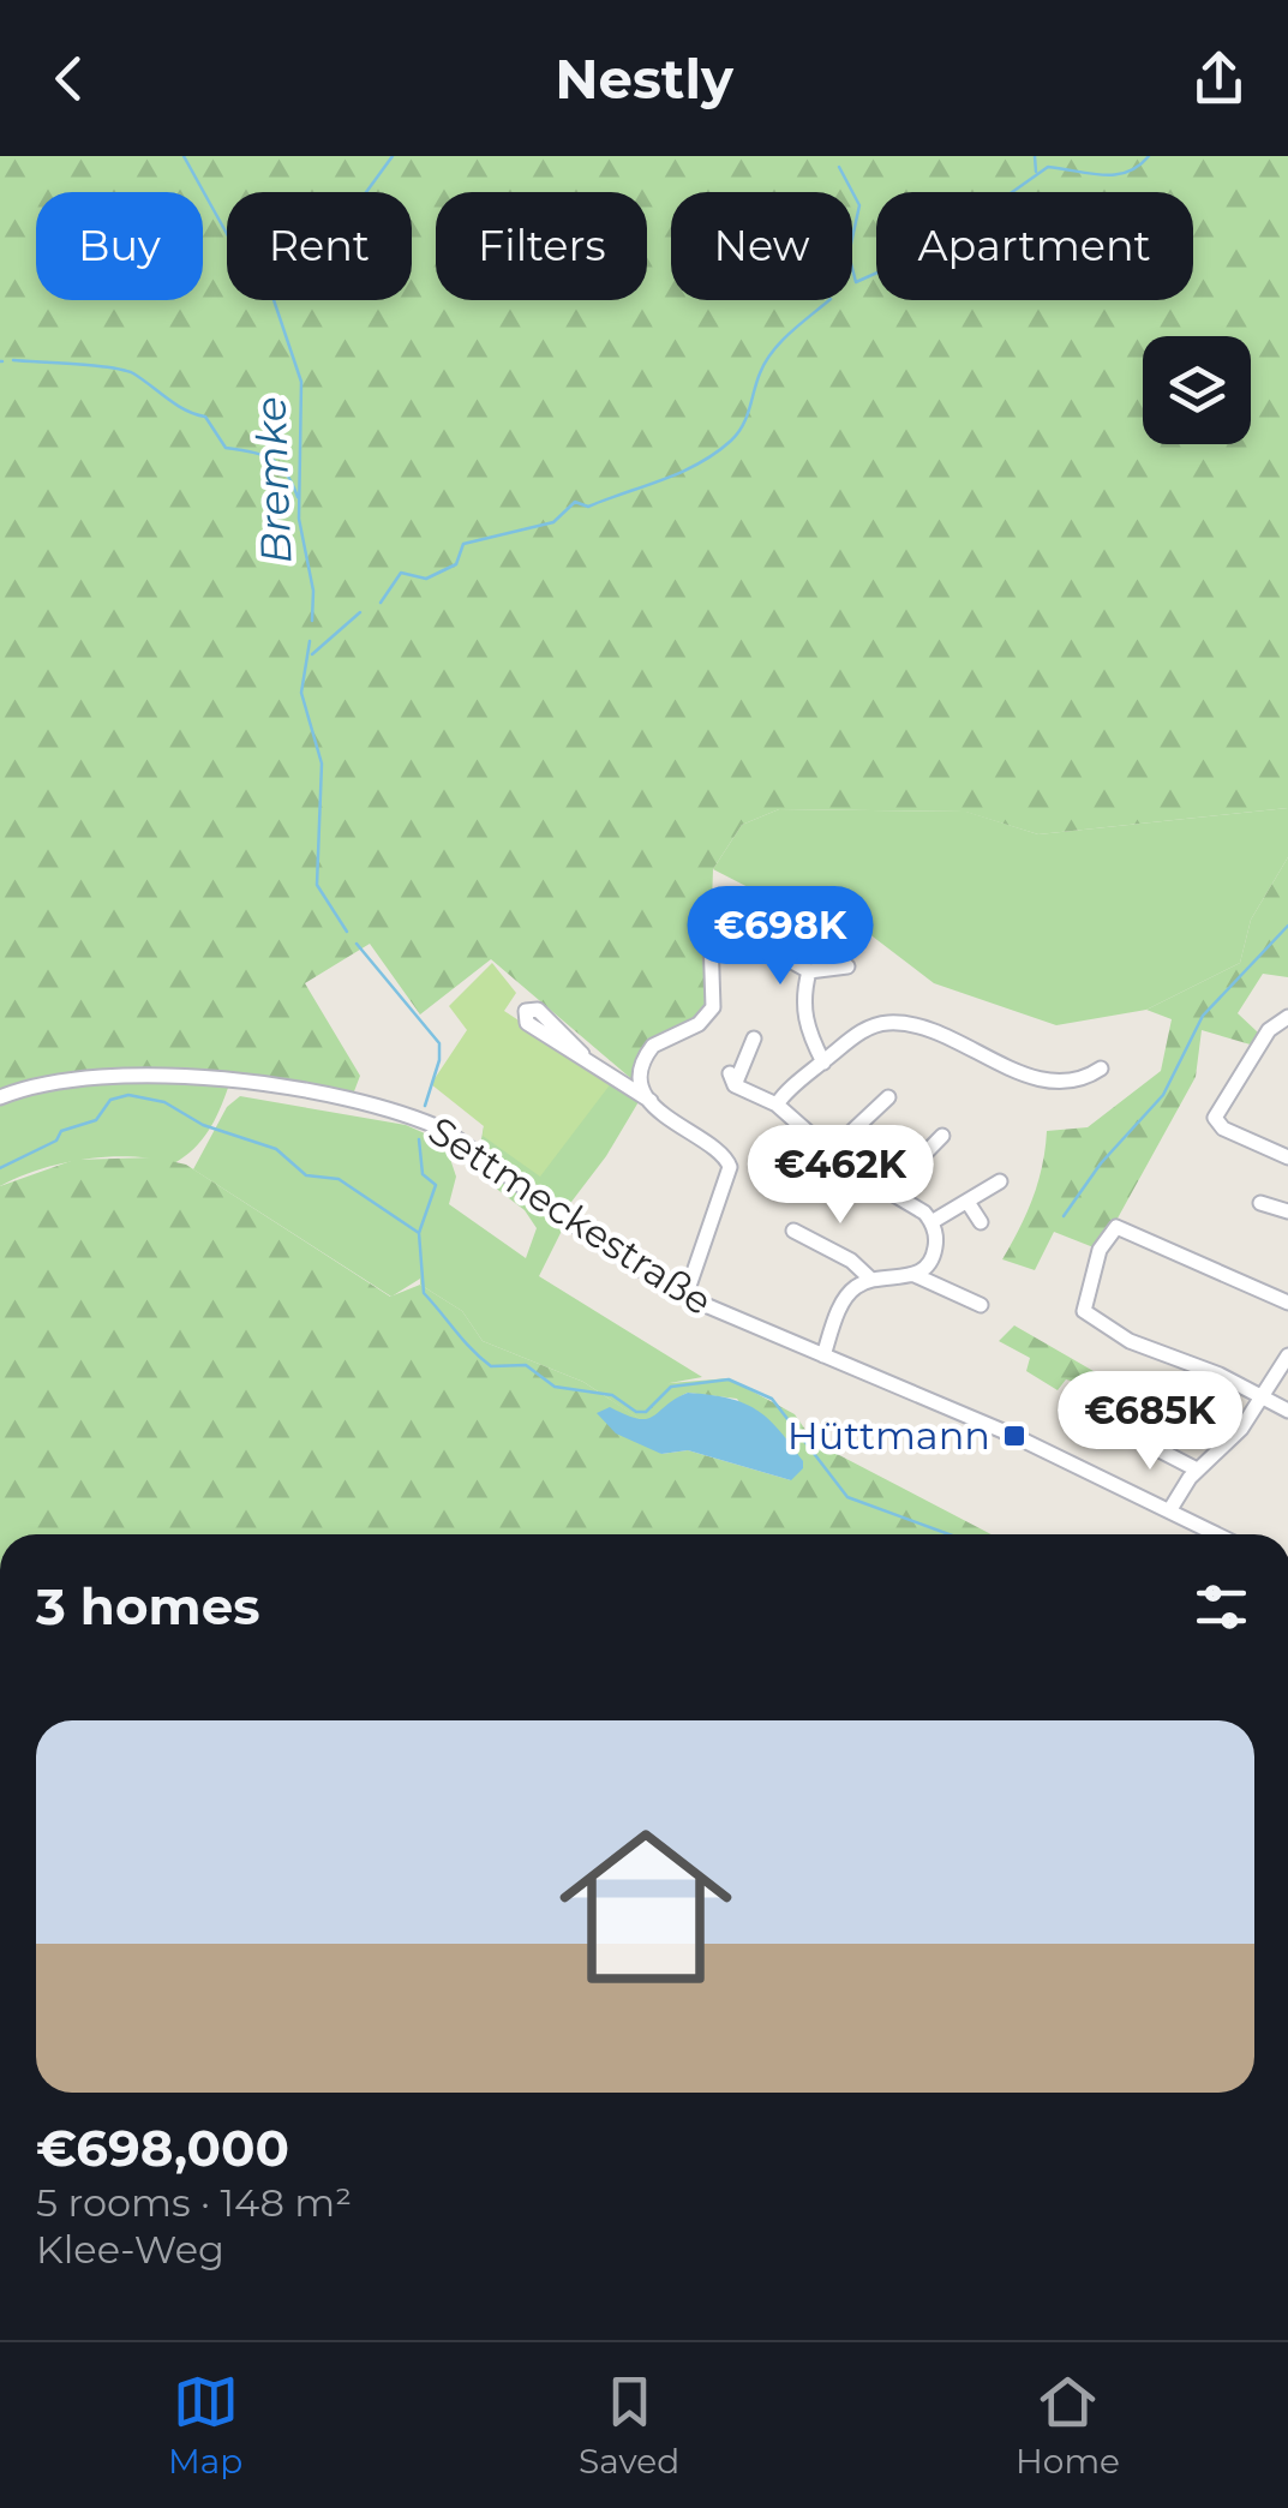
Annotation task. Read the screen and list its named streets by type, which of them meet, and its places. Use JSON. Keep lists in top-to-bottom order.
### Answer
{
  "streets": {
    "street": ["Settmeckestraße"]
  },
  "water": ["Bremke"],
  "places": {
    "transit": ["Hüttmann"]
  },
  "page": {
    "header": "Nestly",
    "chip": [
      "Buy",
      "Rent",
      "Filters",
      "New",
      "Apartment"
    ],
    "price": ["€698K", "€462K", "€685K"],
    "heading": "3 homes",
    "list": [
      {
        "name": "€698,000",
        "note": "5 rooms · 148 m² · Klee-Weg"
      }
    ],
    "tabs": ["Map", "Saved", "Home"]
  }
}
